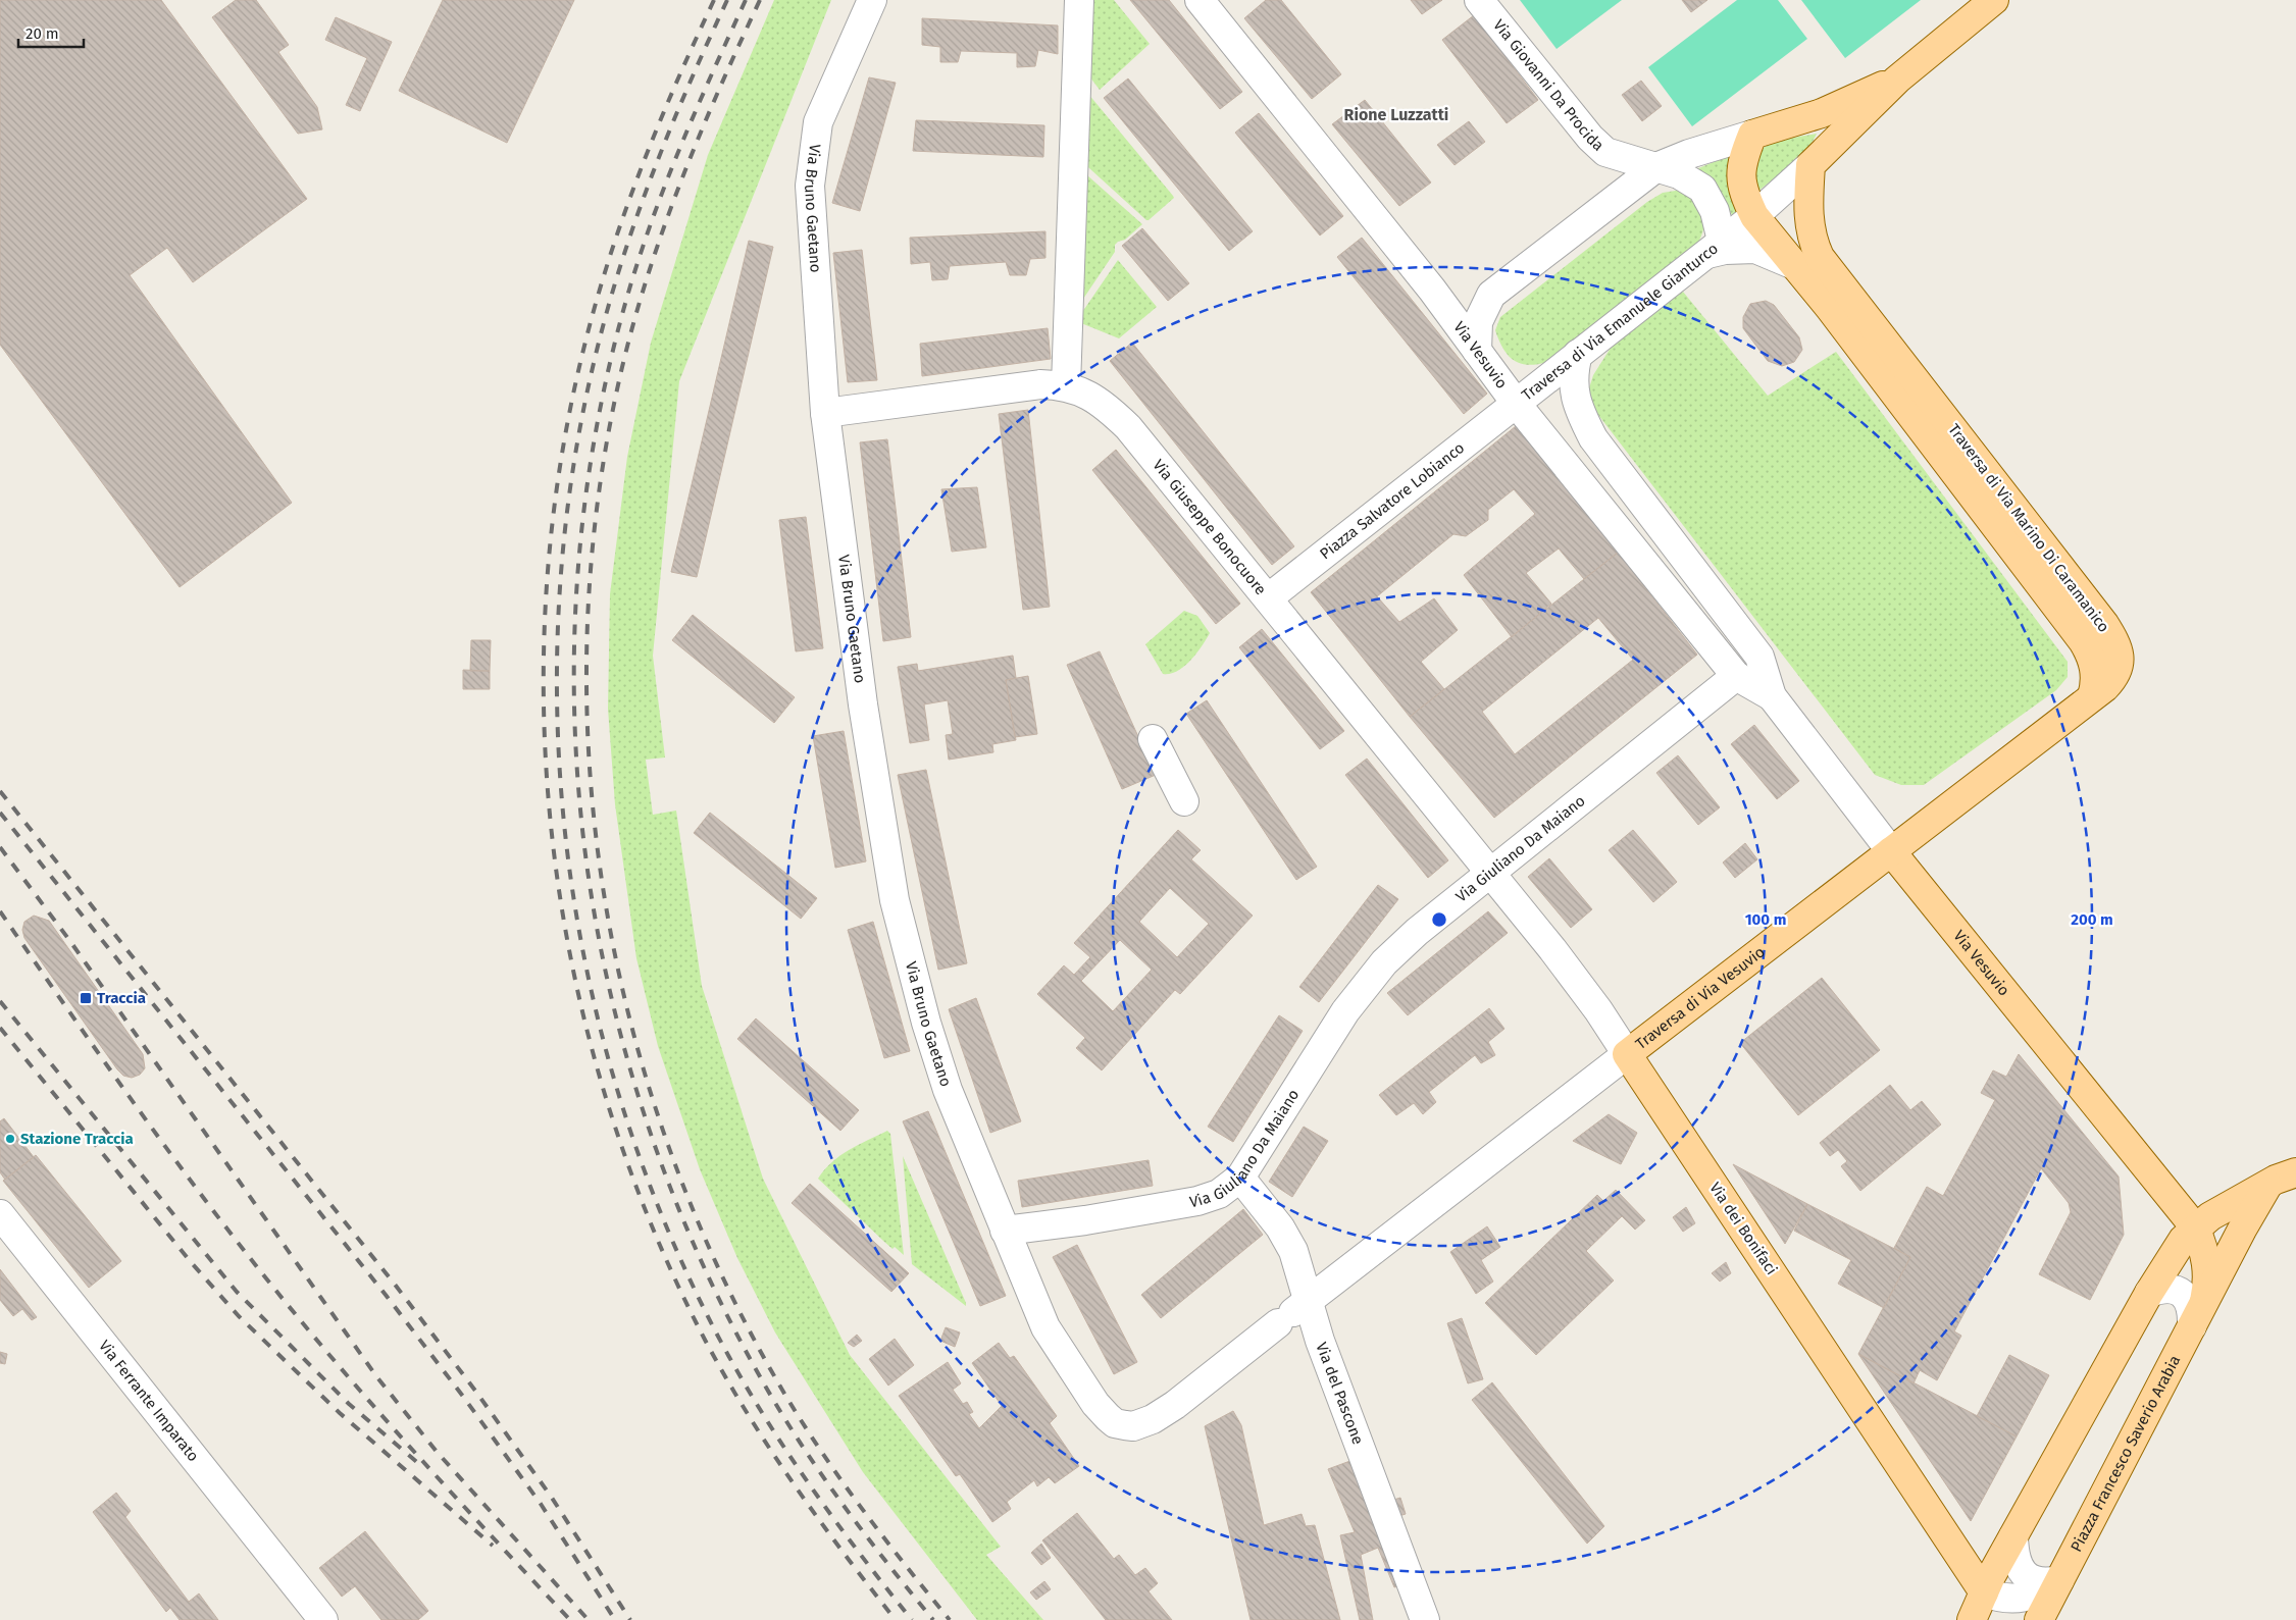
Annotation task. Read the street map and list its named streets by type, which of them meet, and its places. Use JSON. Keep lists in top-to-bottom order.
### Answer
{
  "streets": {
    "main road": [
      "Traversa di Via Emanuele Gianturco",
      "Via Vesuvio",
      "Traversa di Via Marino Di Caramanico",
      "Traversa di Via Vesuvio",
      "Via dei Bonifaci",
      "Piazza Francesco Saverio Arabia"
    ],
    "street": [
      "Via Giovanni Da Procida",
      "Via Bruno Gaetano",
      "Piazza Salvatore Lobianco",
      "Via Giuseppe Bonocuore",
      "Via Giuliano Da Maiano",
      "Via del Pascone",
      "Via Ferrante Imparato"
    ]
  },
  "crossings": [
    ["Via Giovanni Da Procida", "Traversa di Via Emanuele Gianturco"],
    ["Via Bruno Gaetano", "Via Giuseppe Bonocuore"],
    ["Via Bruno Gaetano", "Via Giuliano Da Maiano"],
    ["Traversa di Via Emanuele Gianturco", "Via Vesuvio"],
    ["Traversa di Via Emanuele Gianturco", "Piazza Salvatore Lobianco"],
    ["Traversa di Via Emanuele Gianturco", "Traversa di Via Marino Di Caramanico"],
    ["Via Vesuvio", "Piazza Salvatore Lobianco"],
    ["Via Vesuvio", "Via Giuliano Da Maiano"],
    ["Via Vesuvio", "Traversa di Via Vesuvio"],
    ["Via Vesuvio", "Piazza Francesco Saverio Arabia"],
    ["Piazza Salvatore Lobianco", "Via Giuseppe Bonocuore"],
    ["Via Giuseppe Bonocuore", "Via Giuliano Da Maiano"],
    ["Via Giuseppe Bonocuore", "Via dei Bonifaci"],
    ["Traversa di Via Marino Di Caramanico", "Traversa di Via Vesuvio"],
    ["Via Giuliano Da Maiano", "Via dei Bonifaci"],
    ["Via Giuliano Da Maiano", "Via del Pascone"],
    ["Traversa di Via Vesuvio", "Via dei Bonifaci"],
    ["Traversa di Via Vesuvio", "Via del Pascone"]
  ],
  "districts": ["Rione Luzzatti"],
  "places": {
    "transit": ["Traccia"],
    "other": ["Stazione Traccia"]
  },
  "scale_bar": "20 m",
  "rings": ["100 m", "200 m"]
}
